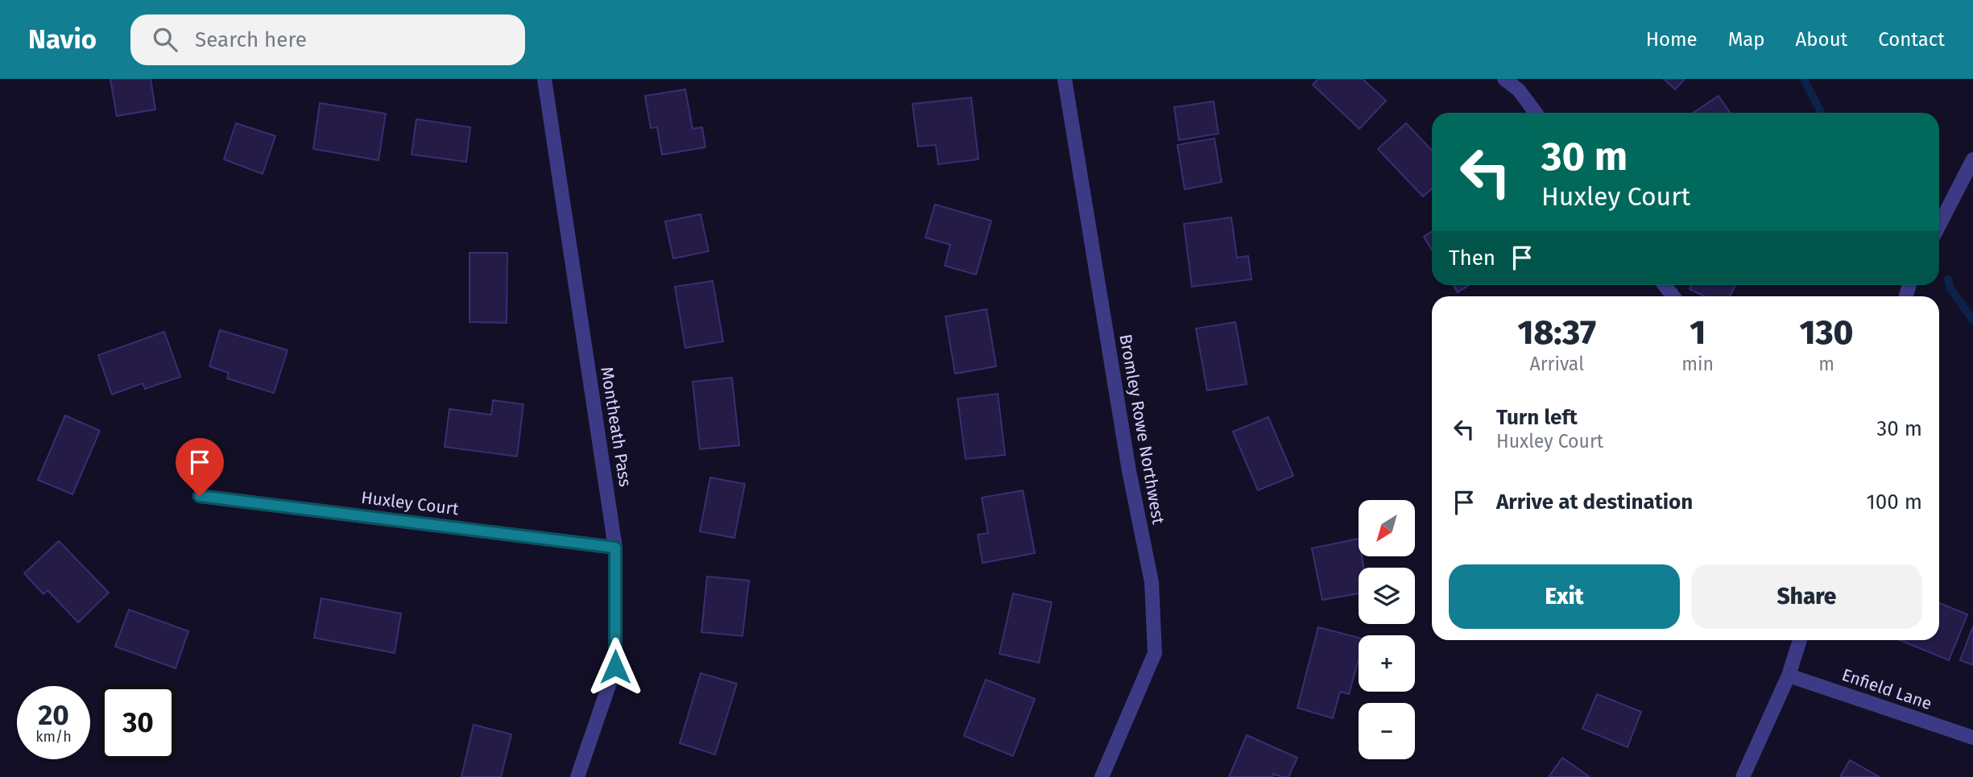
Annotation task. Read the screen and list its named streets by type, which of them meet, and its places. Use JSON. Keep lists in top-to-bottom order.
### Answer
{
  "streets": {
    "street": [
      "Montheath Pass",
      "Bromley Rowe Northwest",
      "Huxley Court",
      "Enfield Lane"
    ]
  },
  "crossings": [
    ["Montheath Pass", "Huxley Court"]
  ],
  "north": "bottom left",
  "page": {
    "header": "Navio",
    "search": "Search here",
    "nav": [
      "Home",
      "Map",
      "About",
      "Contact"
    ],
    "turn": ["30 m", "Huxley Court"],
    "then": "Then",
    "eta": [
      "18:37",
      "Arrival",
      "1",
      "min",
      "130",
      "m"
    ],
    "list": [
      {
        "name": "Turn left",
        "note": "Huxley Court",
        "value": "30 m"
      },
      {
        "name": "Arrive at destination",
        "value": "100 m"
      }
    ],
    "map_buttons": ["+", "−"],
    "buttons": ["Exit", "Share"],
    "speed": "20 km/h",
    "limit": "30"
  }
}
